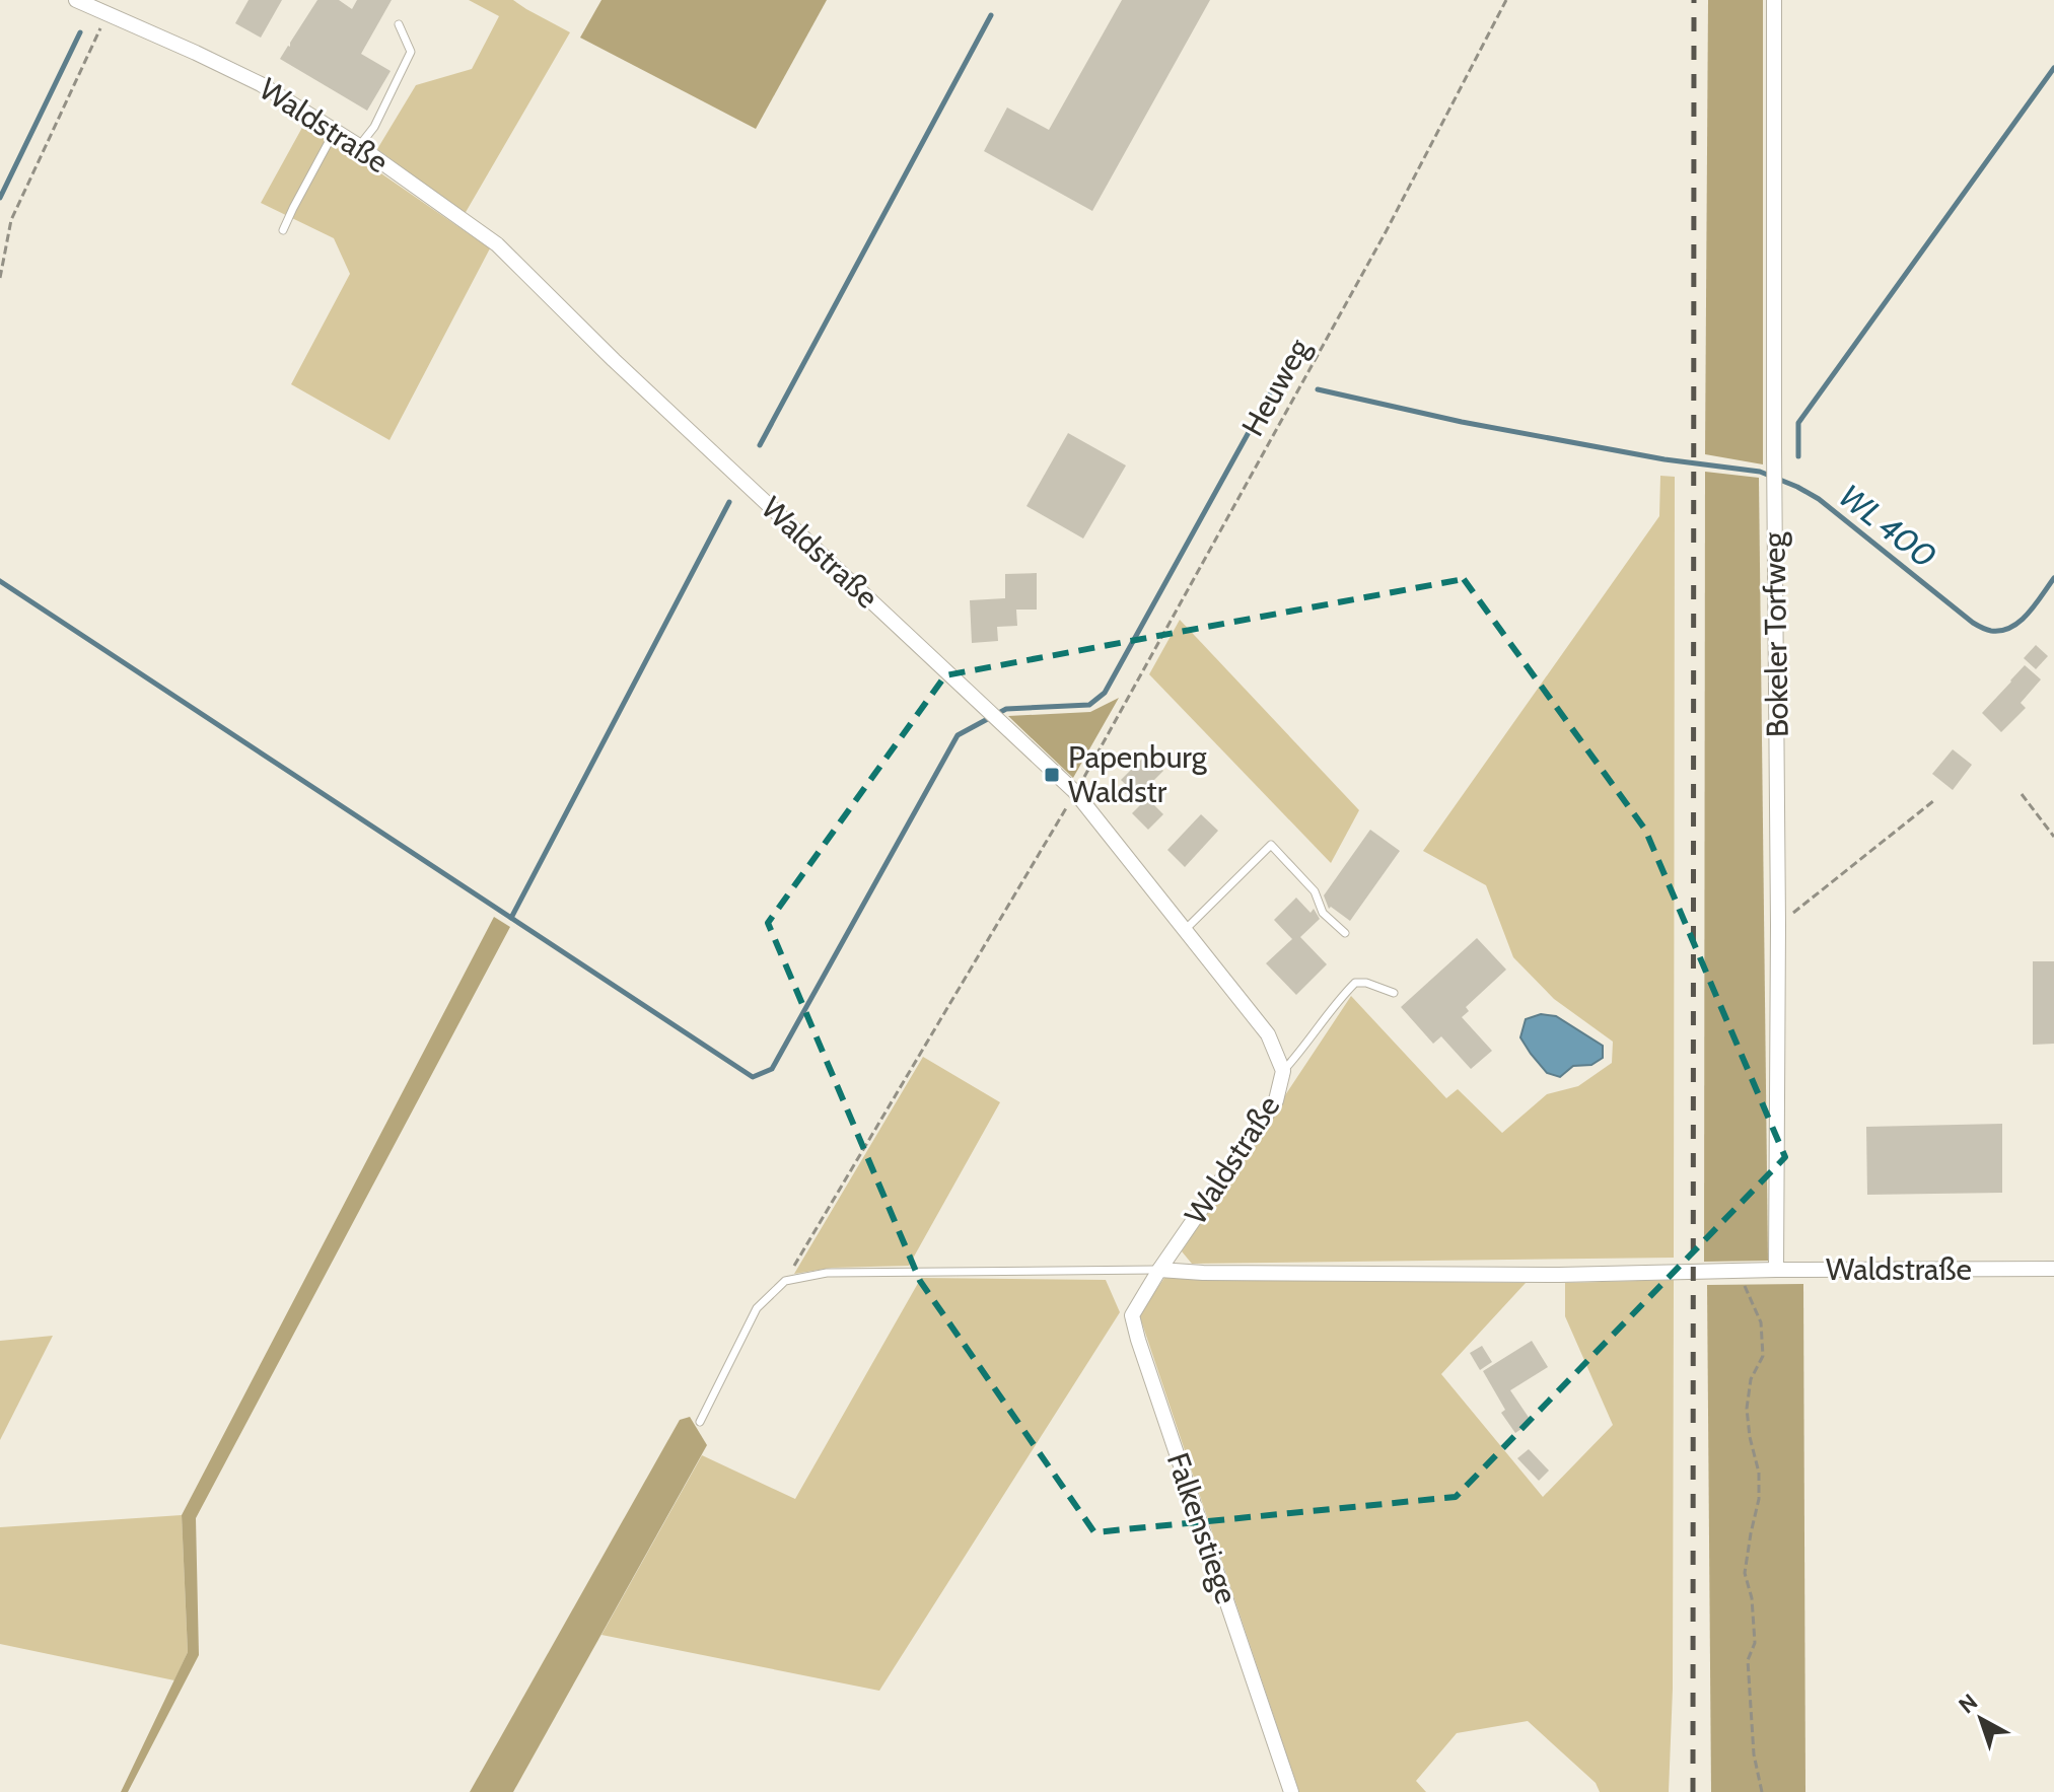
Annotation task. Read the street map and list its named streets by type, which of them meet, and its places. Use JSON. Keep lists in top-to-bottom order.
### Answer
{
  "streets": {
    "street": ["Waldstraße", "Bokeler Torfweg", "Falkenstiege"],
    "path": ["Heuweg"]
  },
  "crossings": [
    ["Waldstraße", "Heuweg"],
    ["Waldstraße", "Bokeler Torfweg"],
    ["Waldstraße", "Falkenstiege"]
  ],
  "water": ["WL 400"],
  "places": {
    "transit": ["Papenburg Waldstr"]
  },
  "north": "top left"
}
